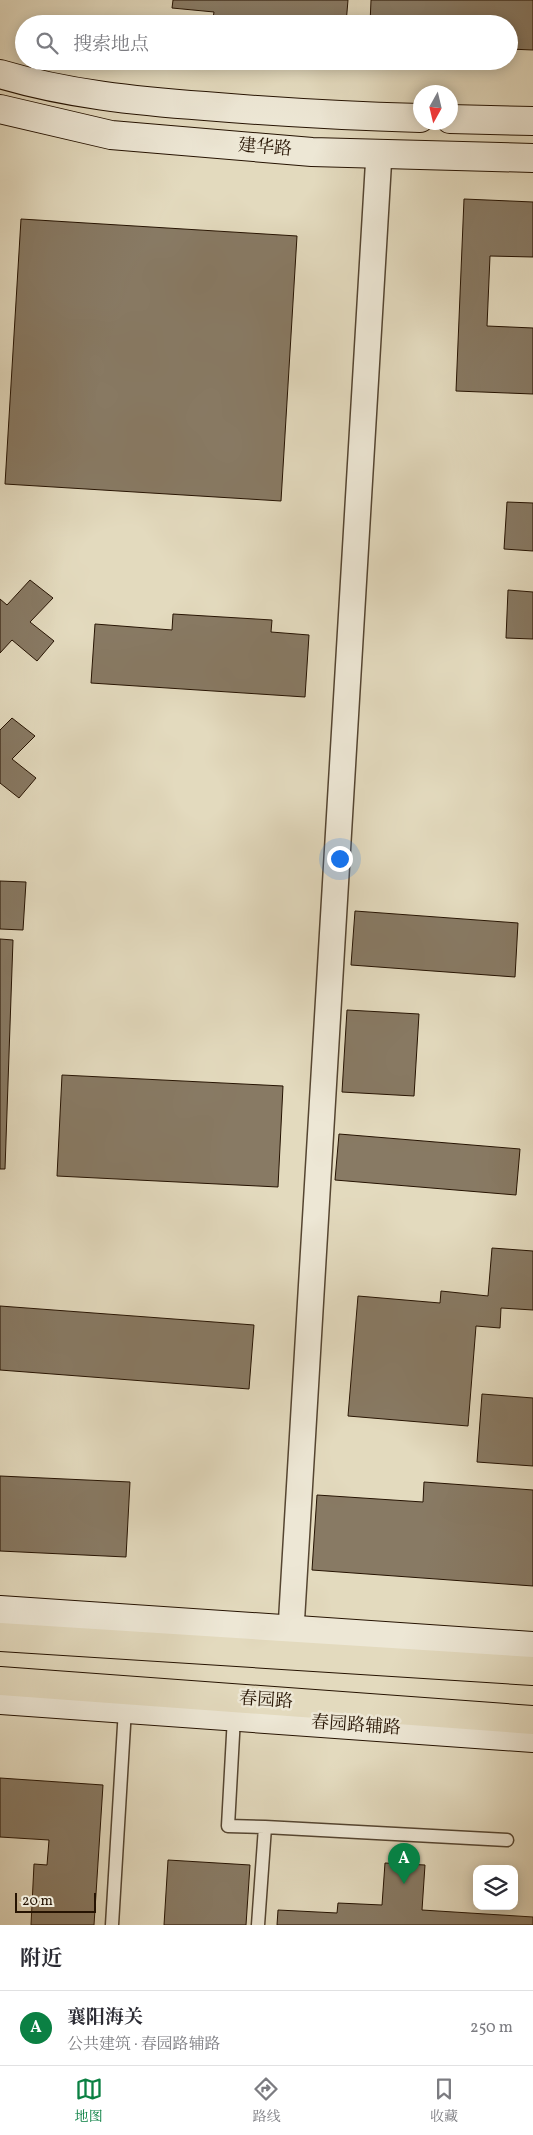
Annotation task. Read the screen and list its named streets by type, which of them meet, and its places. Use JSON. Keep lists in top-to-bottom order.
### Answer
{
  "streets": {
    "main road": ["春园路"],
    "street": ["建华路", "春园路辅路"]
  },
  "scale_bar": "20 m",
  "north": "bottom",
  "page": {
    "search": "搜索地点",
    "pins": "A",
    "scale": "20 m",
    "heading": "附近",
    "list": [
      {
        "mark": "A",
        "name": "襄阳海关",
        "note": "公共建筑 · 春园路辅路",
        "value": "250 m"
      }
    ],
    "nav": ["地图", "路线", "收藏"]
  }
}
